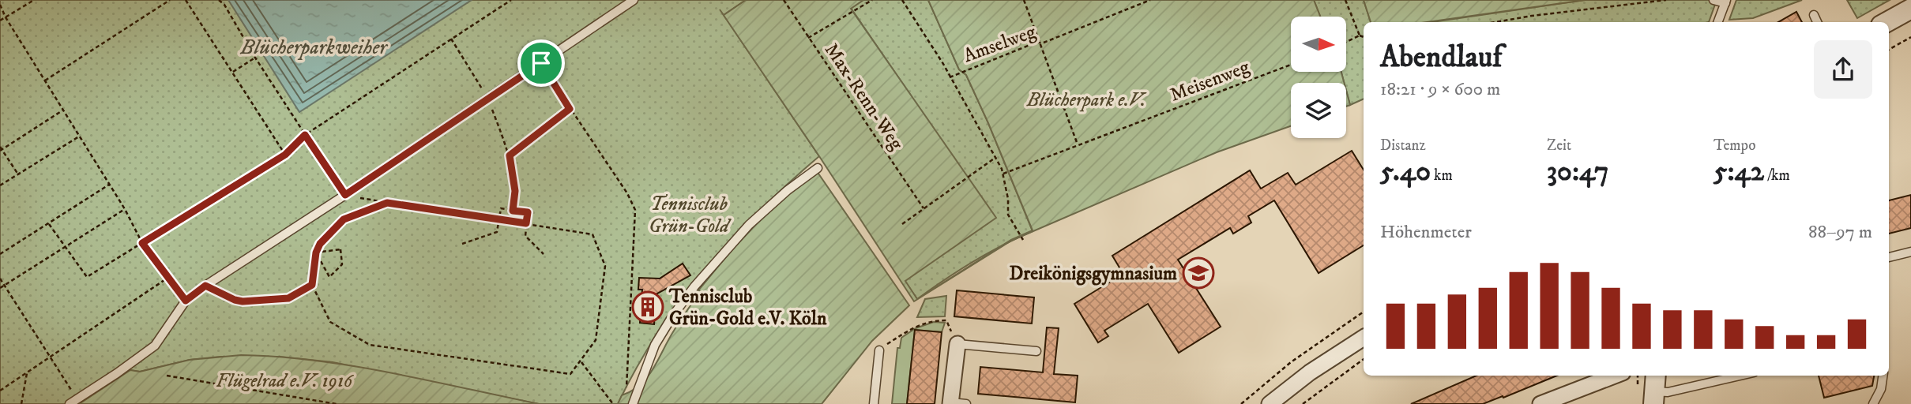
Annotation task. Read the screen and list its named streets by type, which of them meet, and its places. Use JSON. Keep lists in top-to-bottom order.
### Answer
{
  "streets": {
    "path": ["Amselweg", "Meisenweg", "Max-Renn-Weg"]
  },
  "water": ["Blücherparkweiher"],
  "parks": ["Blücherpark e.V.", "Tennisclub Grün-Gold", "Flügelrad e.V. 1916"],
  "places": {
    "school or university": ["Dreikönigsgymnasium"],
    "building": ["Tennisclub Grün-Gold e.V. Köln"]
  },
  "north": "right",
  "page": {
    "heading": ["Abendlauf", "18:21 · 9 × 600 m"],
    "stats": [
      ["Distanz", "5.40 km"],
      ["Zeit", "30:47"],
      ["Tempo", "5:42 /km"]
    ],
    "chart": ["Höhenmeter", "88–97 m"]
  }
}
